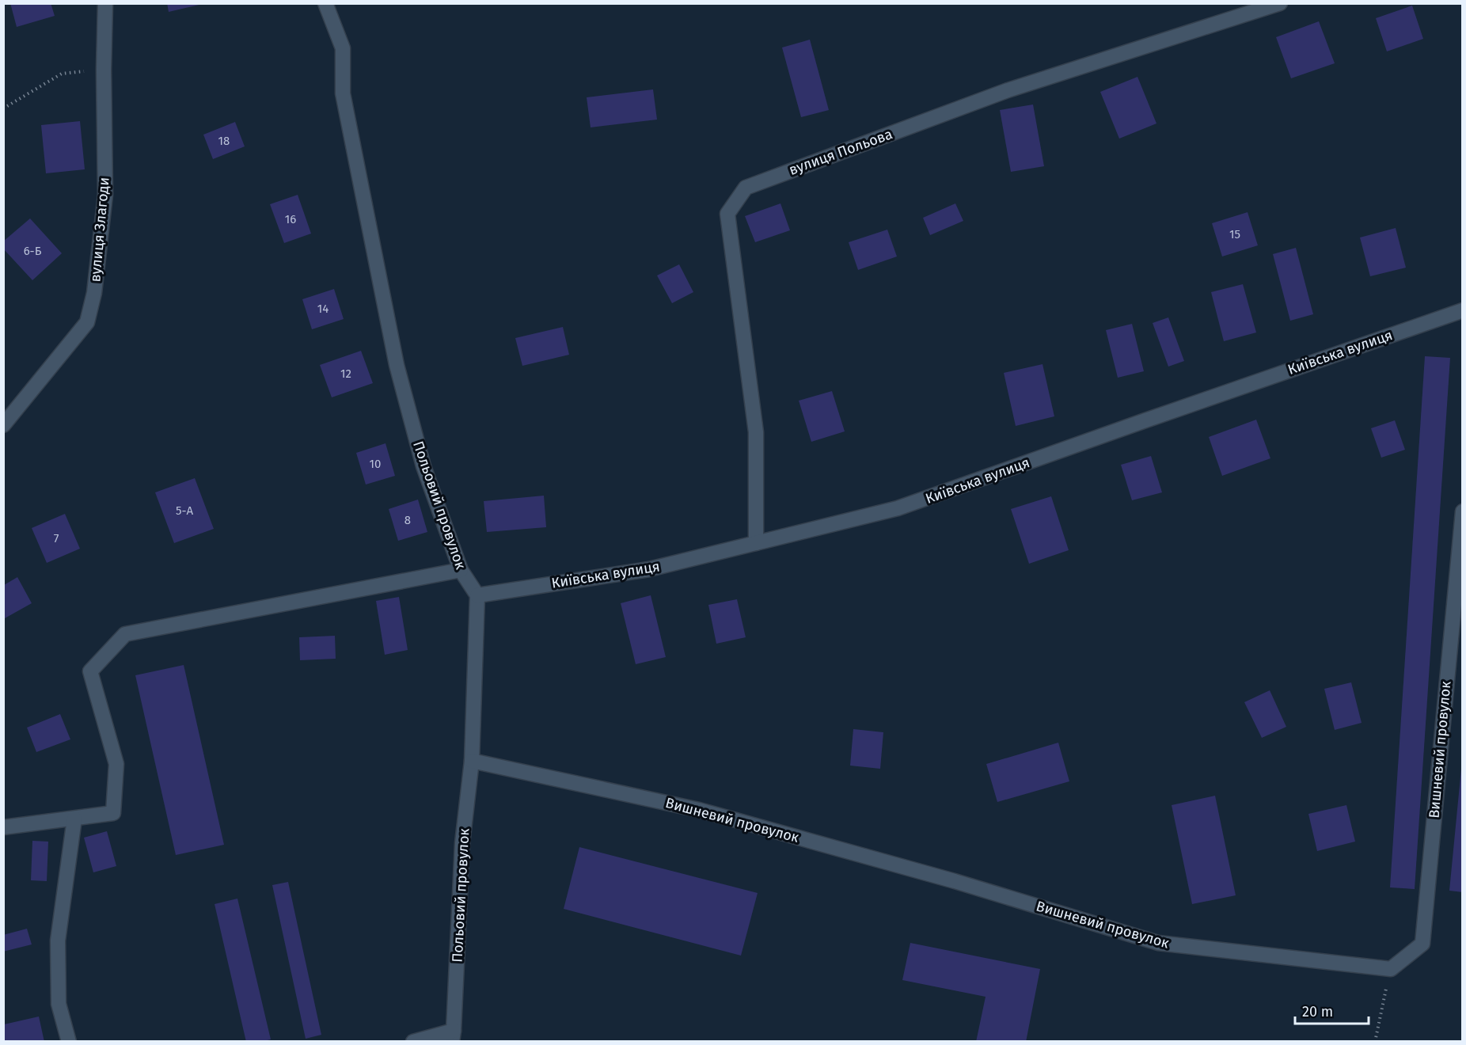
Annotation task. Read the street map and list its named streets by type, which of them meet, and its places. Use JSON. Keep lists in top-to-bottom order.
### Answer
{
  "streets": {
    "street": [
      "вулиця Польова",
      "вулиця Злагоди",
      "Київська вулиця",
      "Польовий провулок",
      "Вишневий провулок"
    ]
  },
  "crossings": [
    ["вулиця Польова", "Київська вулиця"],
    ["Київська вулиця", "Польовий провулок"],
    ["Польовий провулок", "Вишневий провулок"]
  ],
  "house_numbers": [
    "18",
    "16",
    "15",
    "6-Б",
    "14",
    "12",
    "10",
    "5-А",
    "8",
    "7"
  ],
  "scale_bar": "20 m"
}
